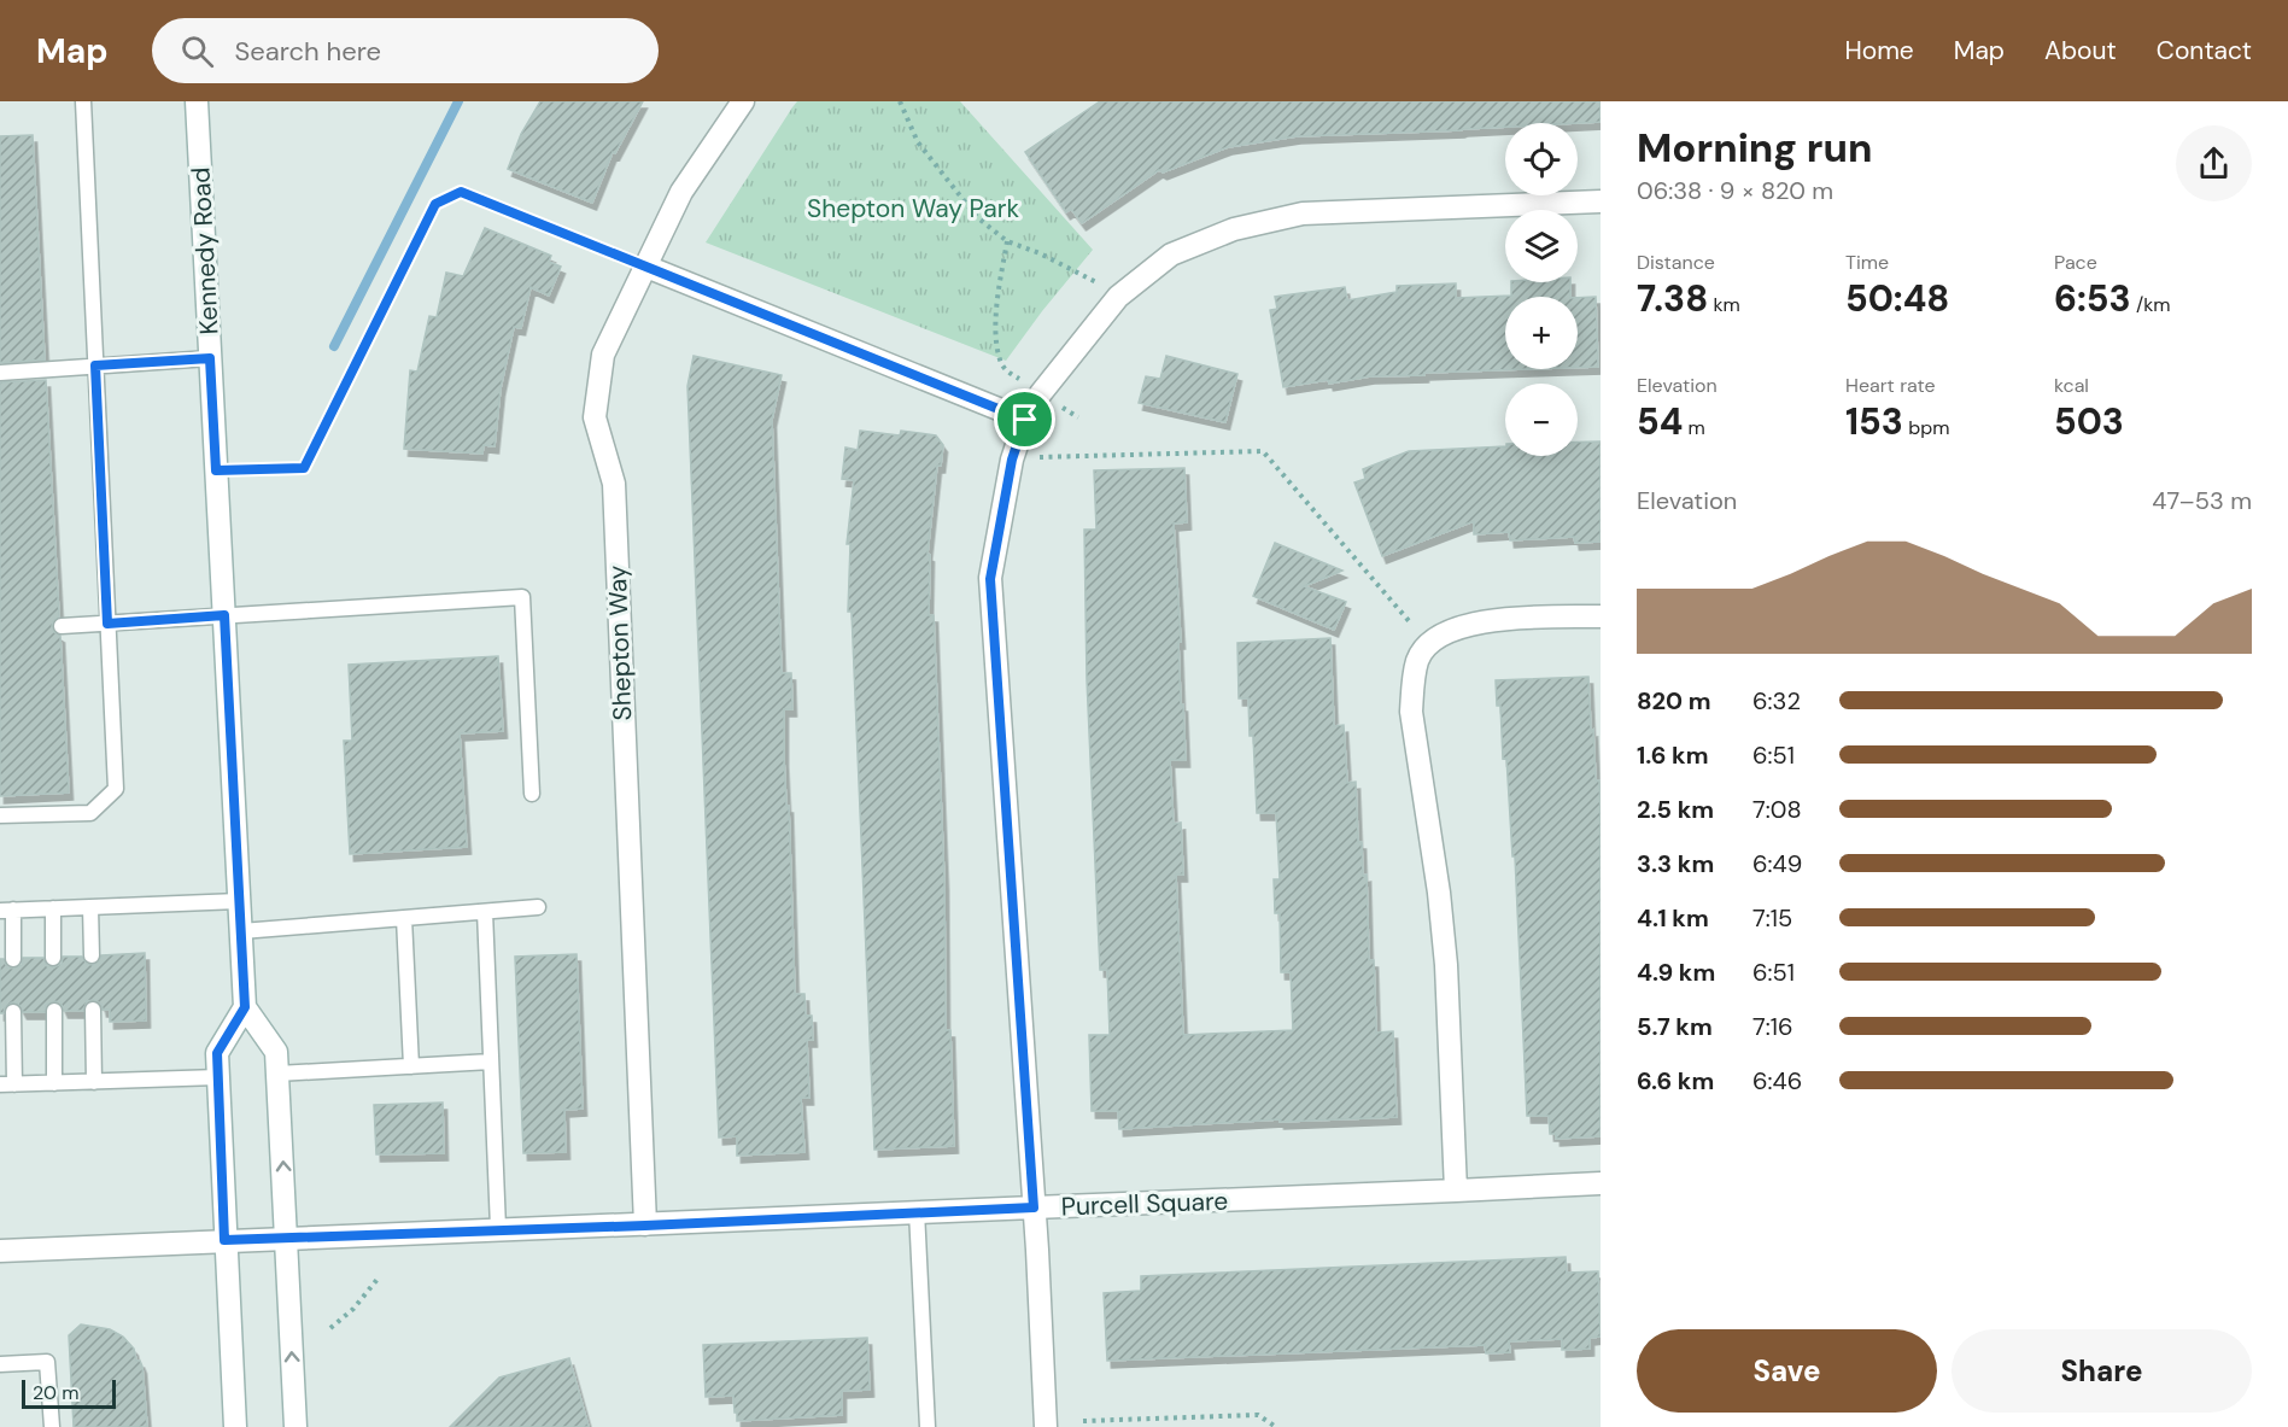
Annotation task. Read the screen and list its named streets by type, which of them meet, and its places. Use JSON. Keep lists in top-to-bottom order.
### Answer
{
  "streets": {
    "street": ["Kennedy Road", "Shepton Way", "Purcell Square"]
  },
  "crossings": [
    ["Shepton Way", "Purcell Square"]
  ],
  "parks": ["Shepton Way Park"],
  "scale_bar": "20 m",
  "page": {
    "header": "Map",
    "search": "Search here",
    "nav": [
      "Home",
      "Map",
      "About",
      "Contact"
    ],
    "heading": ["Morning run", "06:38 · 9 × 820 m"],
    "map_buttons": ["+", "−"],
    "stats": [
      ["Distance", "7.38 km"],
      ["Time", "50:48"],
      ["Pace", "6:53 /km"],
      ["Elevation", "54 m"],
      ["Heart rate", "153 bpm"],
      ["kcal", "503"]
    ],
    "chart": ["Elevation", "47–53 m"],
    "list": [
      {
        "name": "820 m",
        "note": "6:32"
      },
      {
        "name": "1.6 km",
        "note": "6:51"
      },
      {
        "name": "2.5 km",
        "note": "7:08"
      },
      {
        "name": "3.3 km",
        "note": "6:49"
      },
      {
        "name": "4.1 km",
        "note": "7:15"
      },
      {
        "name": "4.9 km",
        "note": "6:51"
      },
      {
        "name": "5.7 km",
        "note": "7:16"
      },
      {
        "name": "6.6 km",
        "note": "6:46"
      }
    ],
    "buttons": ["Save", "Share"],
    "scale": "20 m"
  }
}
